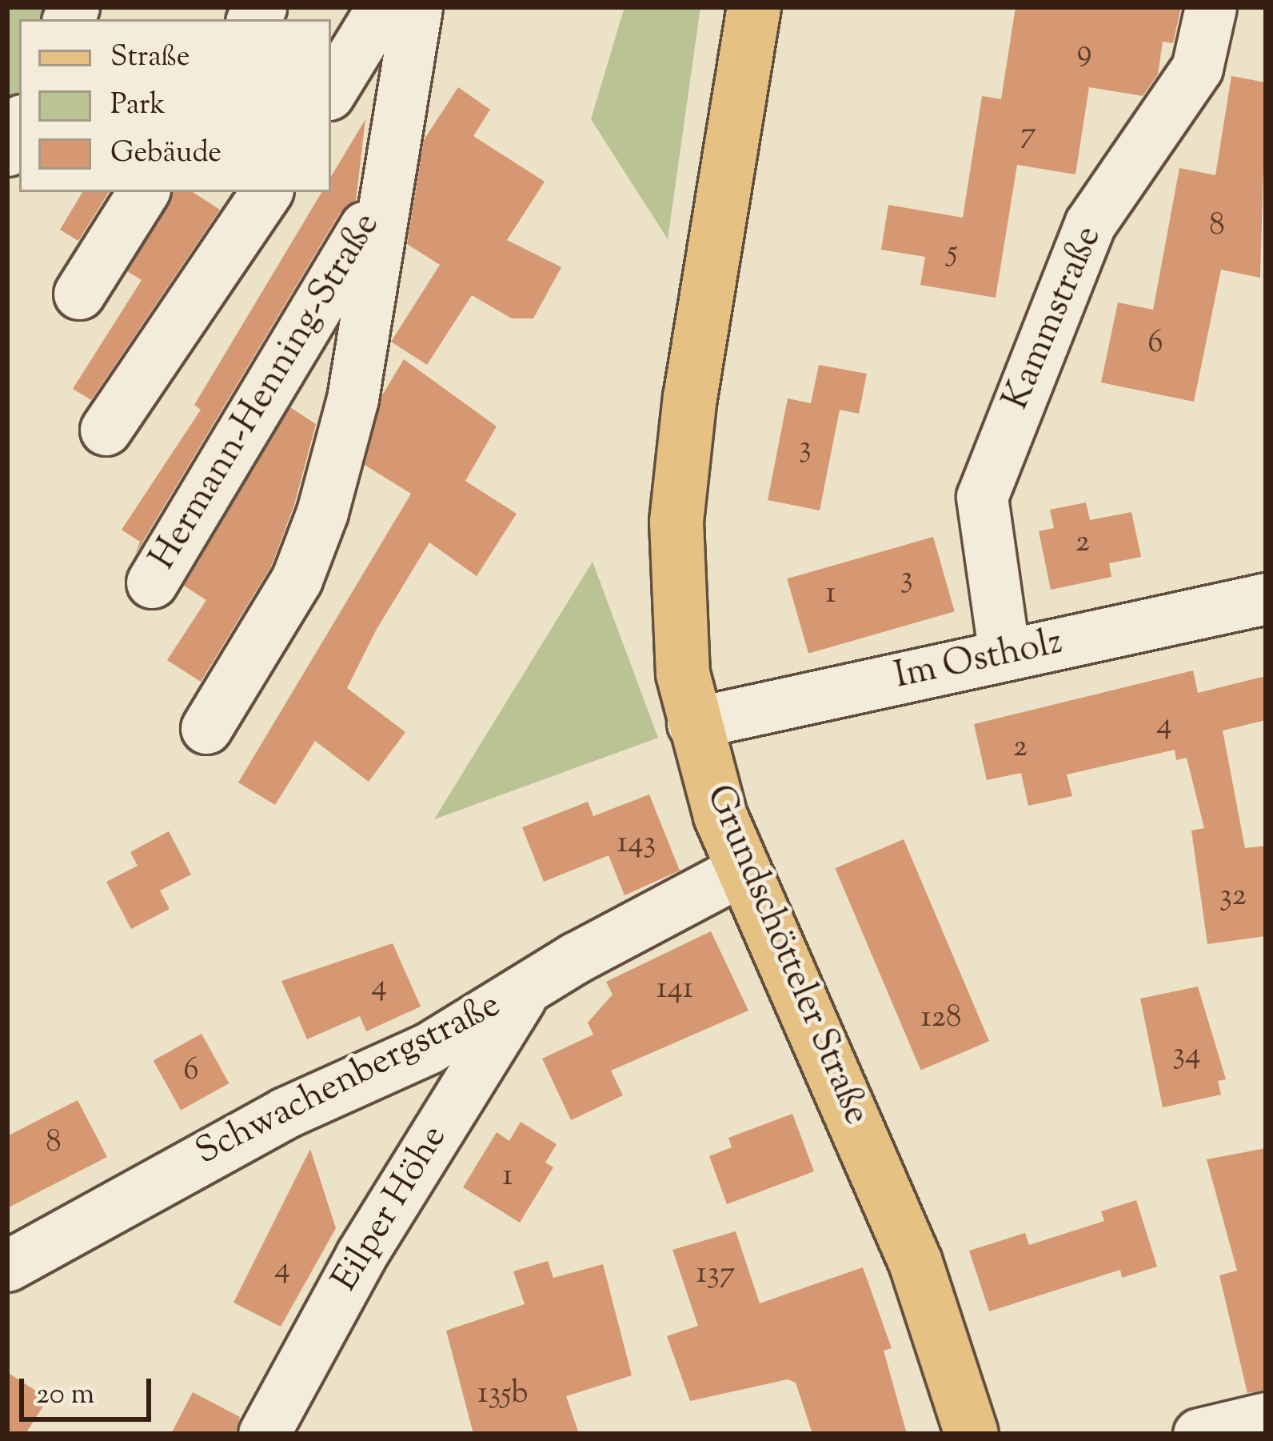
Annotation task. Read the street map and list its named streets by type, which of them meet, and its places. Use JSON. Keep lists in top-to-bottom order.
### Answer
{
  "streets": {
    "main road": ["Grundschötteler Straße"],
    "street": [
      "Kammstraße",
      "Hermann-Henning-Straße",
      "Im Ostholz",
      "Schwachenbergstraße",
      "Eilper Höhe"
    ]
  },
  "crossings": [
    ["Kammstraße", "Im Ostholz"],
    ["Im Ostholz", "Grundschötteler Straße"],
    ["Grundschötteler Straße", "Schwachenbergstraße"],
    ["Schwachenbergstraße", "Eilper Höhe"]
  ],
  "house_numbers": [
    "9",
    "7",
    "8",
    "5",
    "6",
    "3",
    "2",
    "3",
    "1",
    "4",
    "2",
    "143",
    "32",
    "4",
    "141",
    "128",
    "34",
    "6",
    "8",
    "1",
    "4",
    "137",
    "135b"
  ],
  "legend": ["Straße", "Park", "Gebäude"],
  "scale_bar": "20 m"
}
